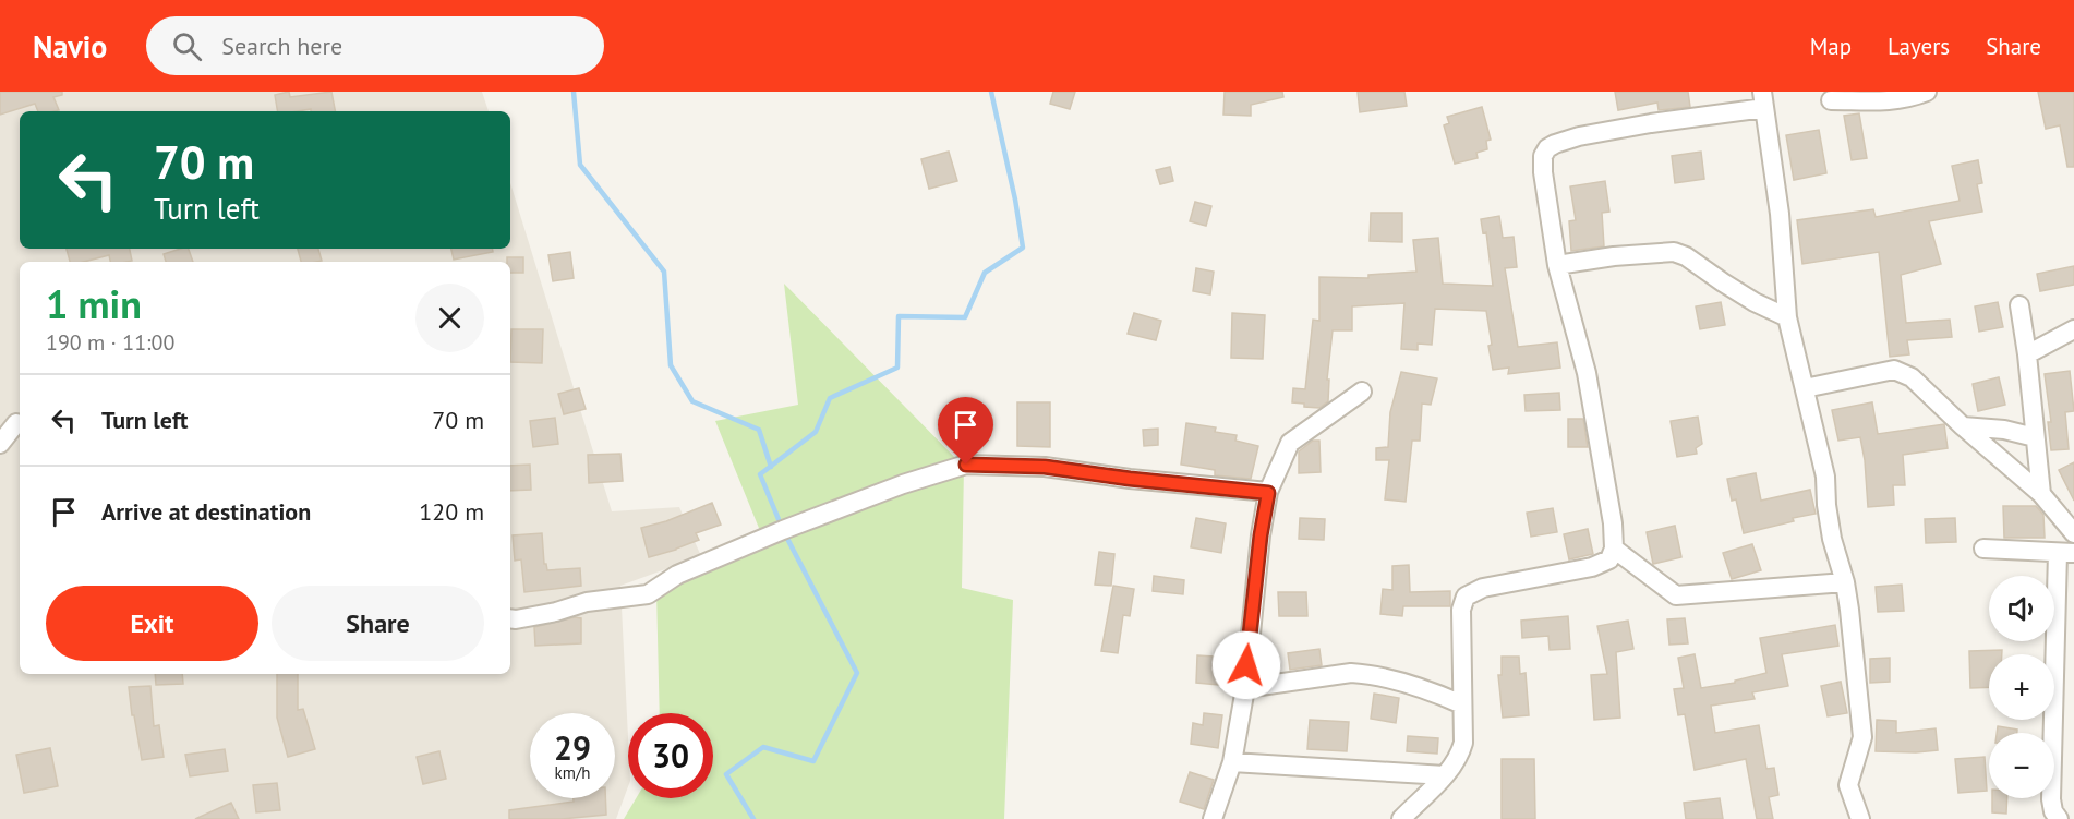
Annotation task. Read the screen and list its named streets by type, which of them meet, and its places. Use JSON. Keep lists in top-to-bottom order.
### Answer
{
  "page": {
    "header": "Navio",
    "search": "Search here",
    "nav": ["Map", "Layers", "Share"],
    "turn": ["70 m", "Turn left"],
    "heading": ["1 min", "190 m · 11:00"],
    "list": [
      {
        "name": "Turn left",
        "value": "70 m"
      },
      {
        "name": "Arrive at destination",
        "value": "120 m"
      }
    ],
    "buttons": ["Exit", "Share"],
    "map_buttons": ["+", "−"],
    "speed": "29 km/h",
    "limit": "30"
  }
}
